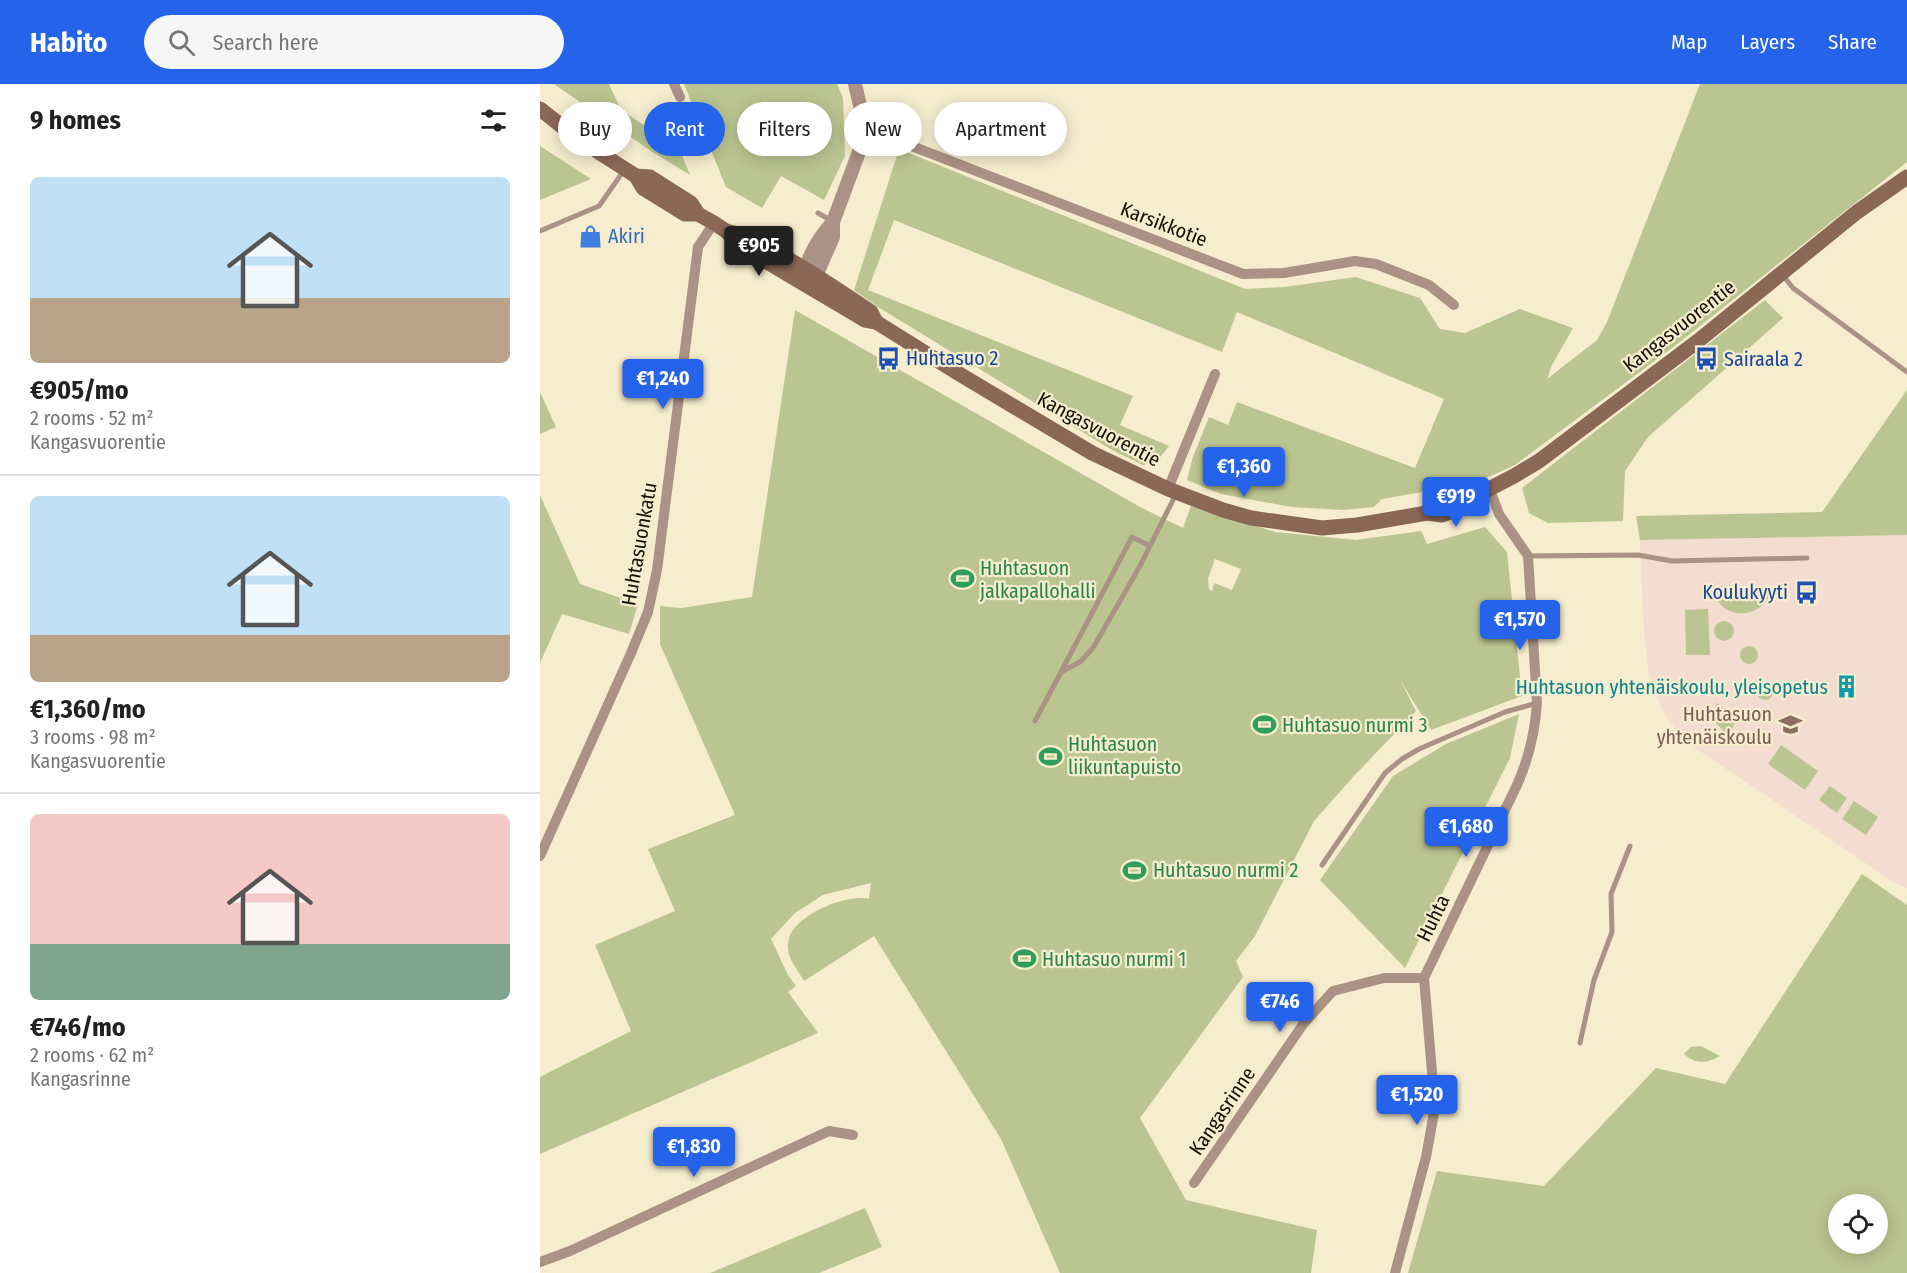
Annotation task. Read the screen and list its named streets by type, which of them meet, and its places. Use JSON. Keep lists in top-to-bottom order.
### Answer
{
  "streets": {
    "main road": ["Kangasvuorentie"],
    "street": [
      "Karsikkotie",
      "Huhtasuonkatu",
      "Huhta",
      "Kangasrinne"
    ]
  },
  "crossings": [
    ["Kangasvuorentie", "Huhtasuonkatu"],
    ["Huhta", "Kangasrinne"]
  ],
  "places": {
    "shop": ["Akiri"],
    "bus stop": ["Huhtasuo 2", "Sairaala 2", "Koulukyyti"],
    "sports": [
      "Huhtasuon jalkapallohalli",
      "Huhtasuo nurmi 3",
      "Huhtasuon liikuntapuisto",
      "Huhtasuo nurmi 2",
      "Huhtasuo nurmi 1"
    ],
    "building": ["Huhtasuon yhtenäiskoulu, yleisopetus"],
    "school or university": ["Huhtasuon yhtenäiskoulu"]
  },
  "page": {
    "header": "Habito",
    "search": "Search here",
    "nav": ["Map", "Layers", "Share"],
    "heading": "9 homes",
    "chip": [
      "Buy",
      "Rent",
      "Filters",
      "New",
      "Apartment"
    ],
    "list": [
      {
        "name": "€905/mo",
        "note": "2 rooms · 52 m² · Kangasvuorentie"
      },
      {
        "name": "€1,360/mo",
        "note": "3 rooms · 98 m² · Kangasvuorentie"
      },
      {
        "name": "€746/mo",
        "note": "2 rooms · 62 m² · Kangasrinne"
      }
    ],
    "price": [
      "€905",
      "€1,240",
      "€1,360",
      "€919",
      "€1,570",
      "€1,680",
      "€746",
      "€1,520",
      "€1,830"
    ]
  }
}
